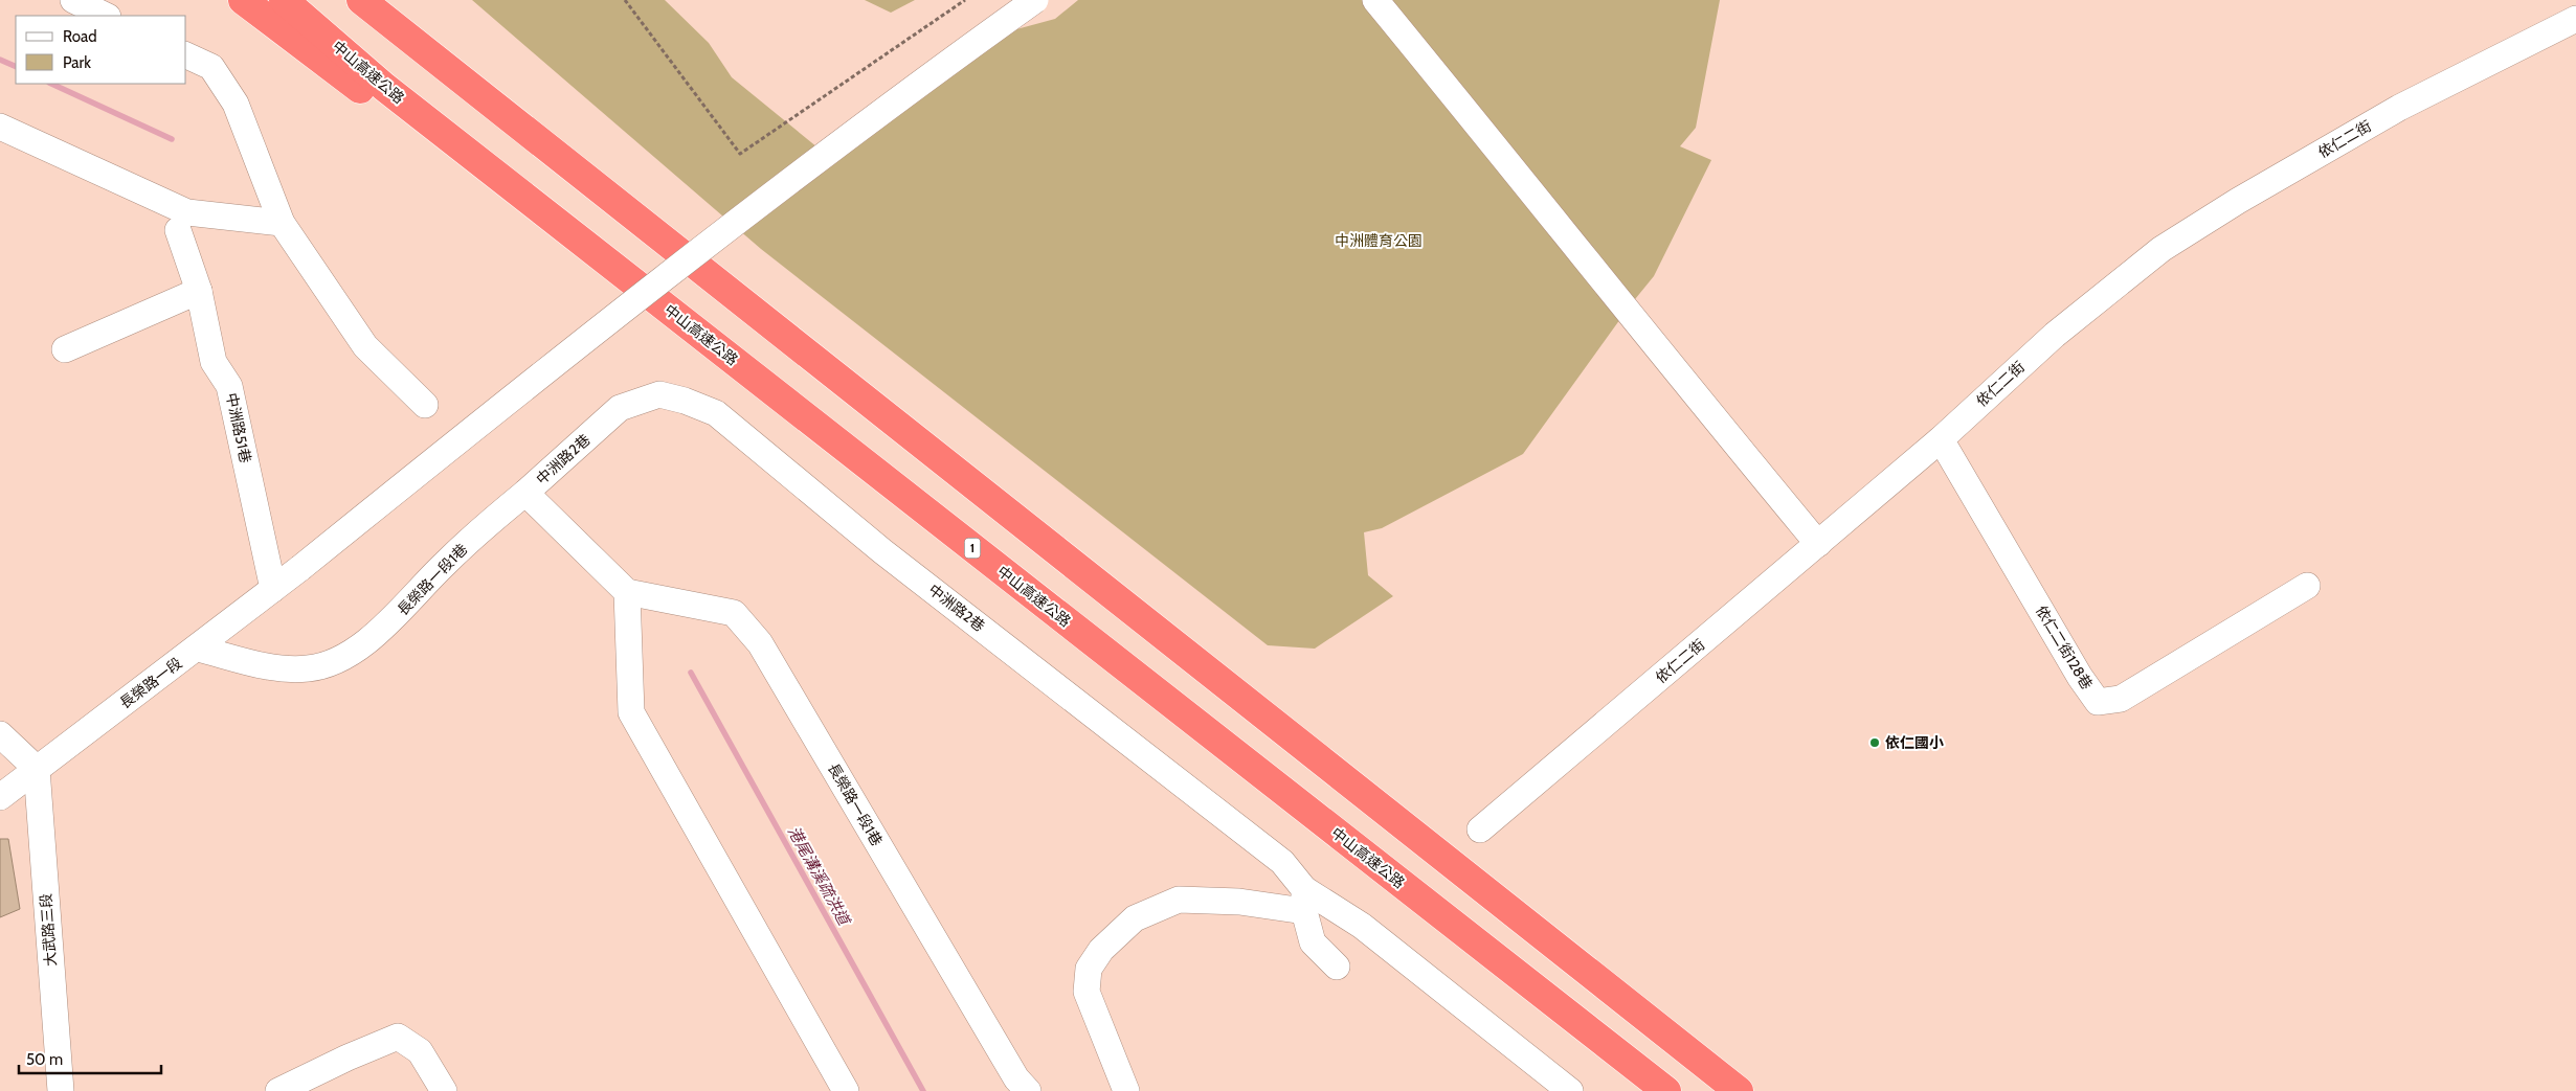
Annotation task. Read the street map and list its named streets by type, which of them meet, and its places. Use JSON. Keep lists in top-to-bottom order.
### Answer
{
  "streets": {
    "highway": ["中山高速公路", "1"],
    "street": [
      "依仁二街",
      "中洲路51巷",
      "中洲路2巷",
      "長榮路一段1巷",
      "依仁二街128巷",
      "長榮路一段",
      "大武路三段"
    ]
  },
  "crossings": [
    ["依仁二街", "依仁二街128巷"],
    ["中洲路51巷", "長榮路一段"],
    ["中洲路2巷", "長榮路一段1巷"],
    ["長榮路一段1巷", "長榮路一段"],
    ["長榮路一段", "大武路三段"]
  ],
  "water": ["港尾溝溪疏洪道"],
  "parks": ["中洲體育公園"],
  "places": ["依仁國小"],
  "legend": ["Road", "Park"],
  "scale_bar": "50 m"
}
